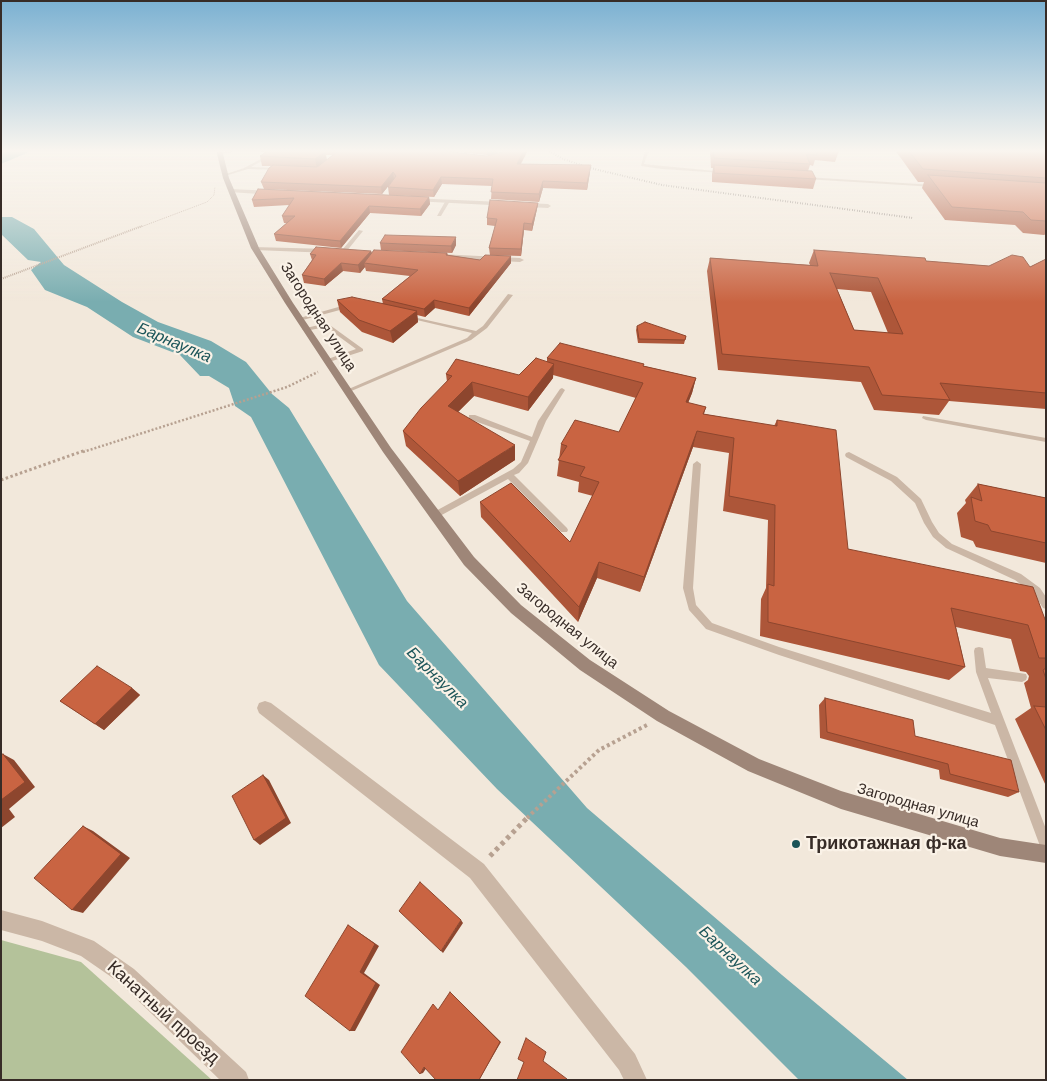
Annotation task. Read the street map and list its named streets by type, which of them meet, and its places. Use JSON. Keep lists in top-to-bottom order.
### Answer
{
  "streets": {
    "main road": ["Загородная улица"],
    "street": ["Канатный проезд"]
  },
  "water": ["Барнаулка"],
  "places": ["Трикотажная ф-ка"]
}
